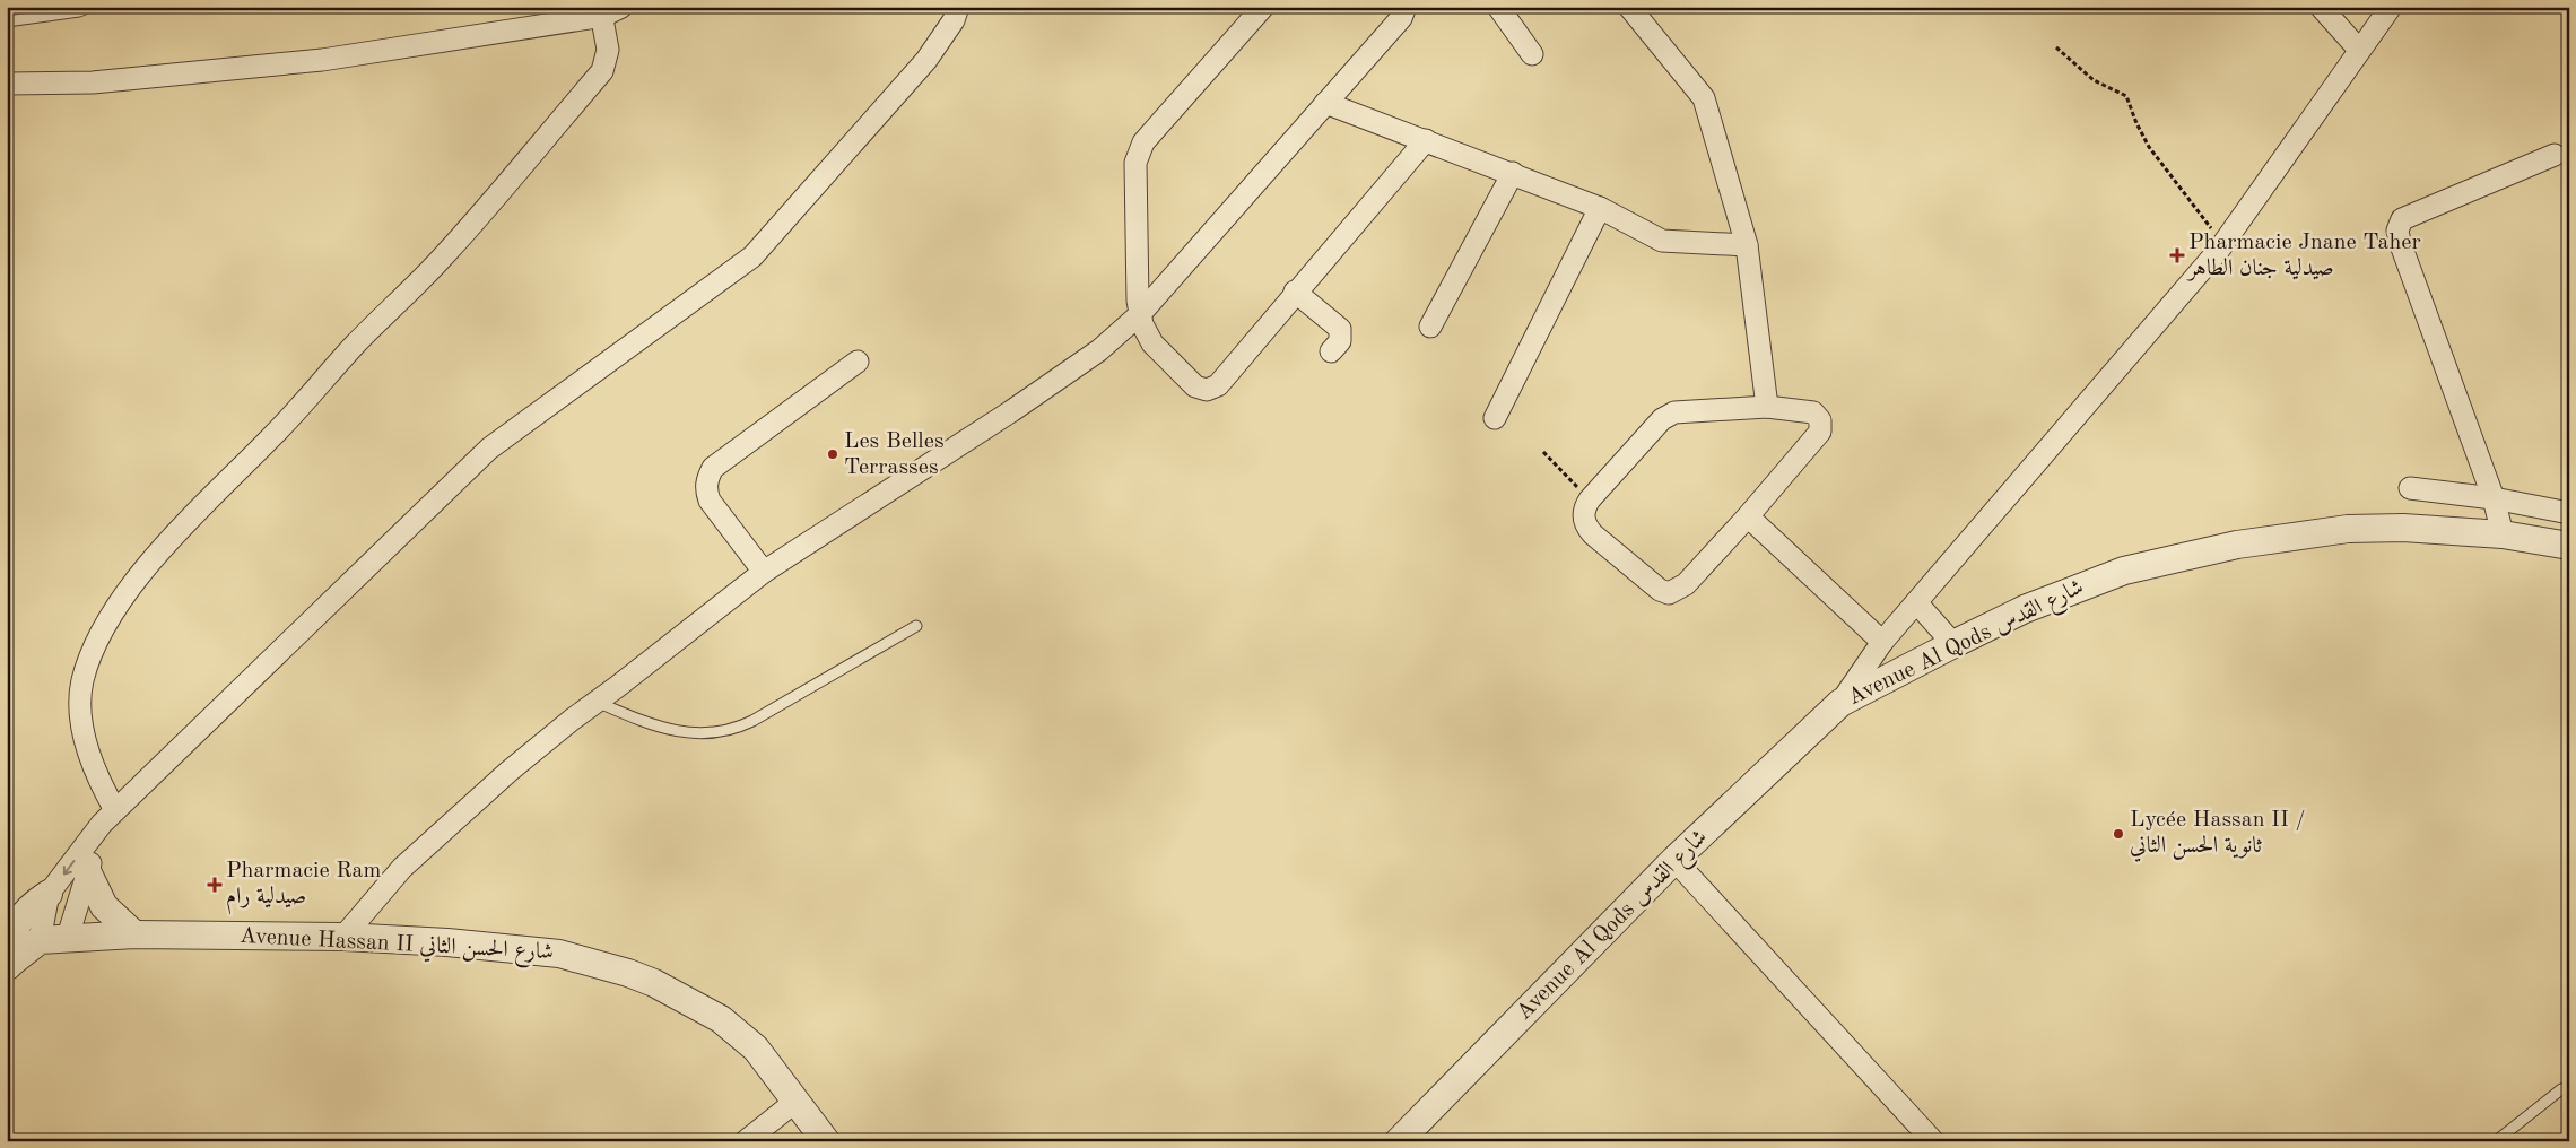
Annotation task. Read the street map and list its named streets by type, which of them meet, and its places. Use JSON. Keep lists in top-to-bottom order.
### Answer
{
  "streets": {
    "street": ["Avenue Al Qods شارع القدس", "Avenue Hassan II شارع الحسن الثاني"]
  },
  "places": {
    "health": ["Pharmacie Jnane Taher صيدلية جنان الطاهر", "Pharmacie Ram صيدلية رام"],
    "other": ["Les Belles Terrasses", "Lycée Hassan II / ثانوية الحسن الثاني"]
  }
}
